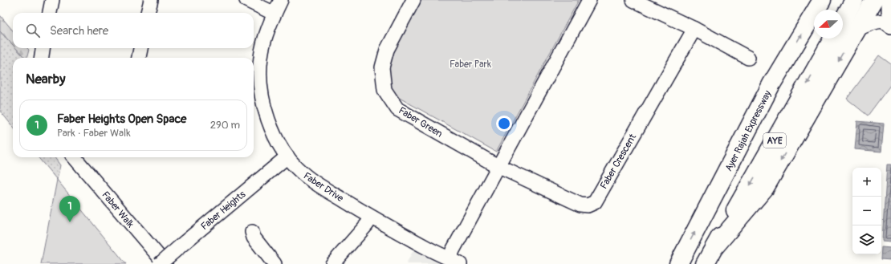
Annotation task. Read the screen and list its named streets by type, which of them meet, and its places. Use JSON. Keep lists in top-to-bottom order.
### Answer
{
  "streets": {
    "highway": ["Ayer Rajah Expressway", "AYE"],
    "street": [
      "Faber Green",
      "Faber Crescent",
      "Faber Drive",
      "Faber Walk",
      "Faber Heights"
    ]
  },
  "crossings": [
    ["Faber Green", "Faber Crescent"],
    ["Faber Drive", "Faber Heights"]
  ],
  "parks": ["Faber Park"],
  "north": "left",
  "page": {
    "search": "Search here",
    "heading": "Nearby",
    "list": [
      {
        "mark": "1",
        "name": "Faber Heights Open Space",
        "note": "Park · Faber Walk",
        "value": "290 m"
      }
    ],
    "map_buttons": ["+", "−"],
    "pins": "1"
  }
}
